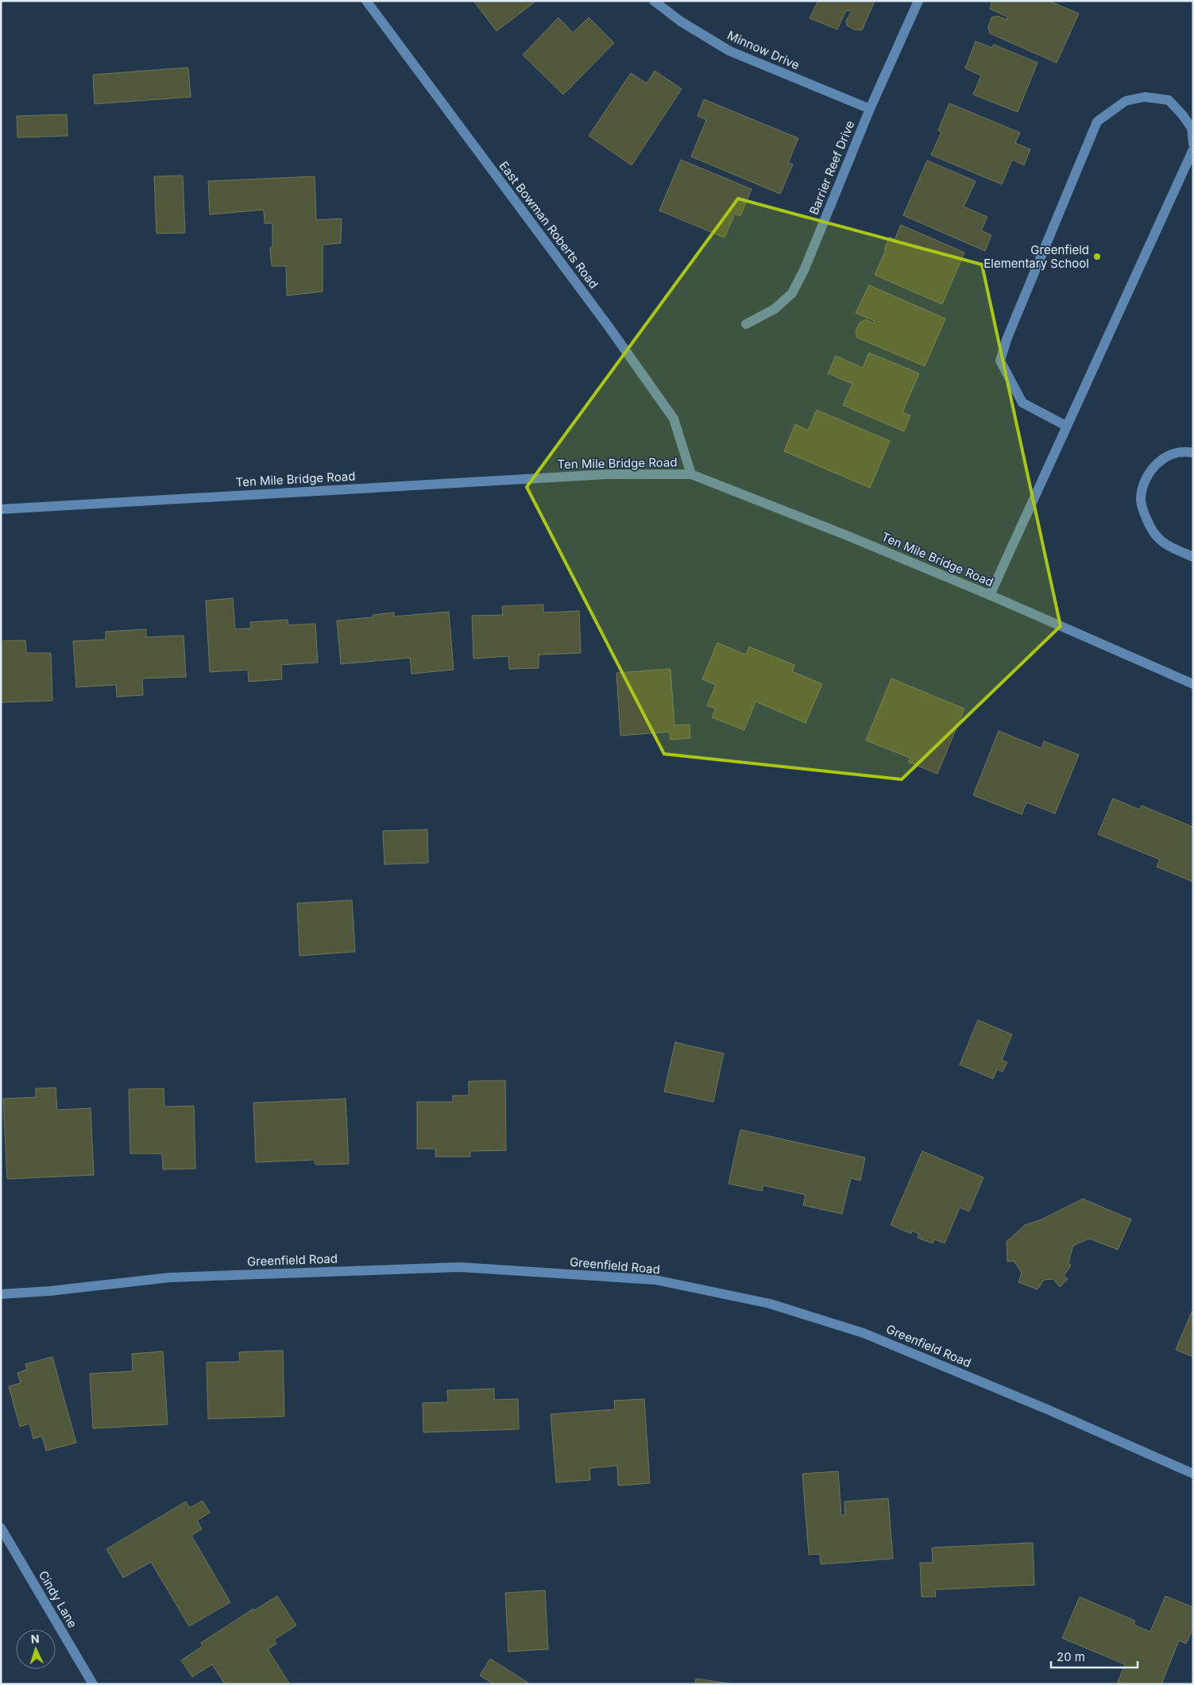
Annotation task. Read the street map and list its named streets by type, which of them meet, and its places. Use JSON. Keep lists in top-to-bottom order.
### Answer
{
  "streets": {
    "street": [
      "Minnow Drive",
      "Barrier Reef Drive",
      "East Bowman Roberts Road",
      "Ten Mile Bridge Road",
      "Greenfield Road",
      "Cindy Lane"
    ]
  },
  "crossings": [
    ["Minnow Drive", "Barrier Reef Drive"],
    ["East Bowman Roberts Road", "Ten Mile Bridge Road"]
  ],
  "places": ["Greenfield Elementary School"],
  "scale_bar": "20 m",
  "north": "top"
}
